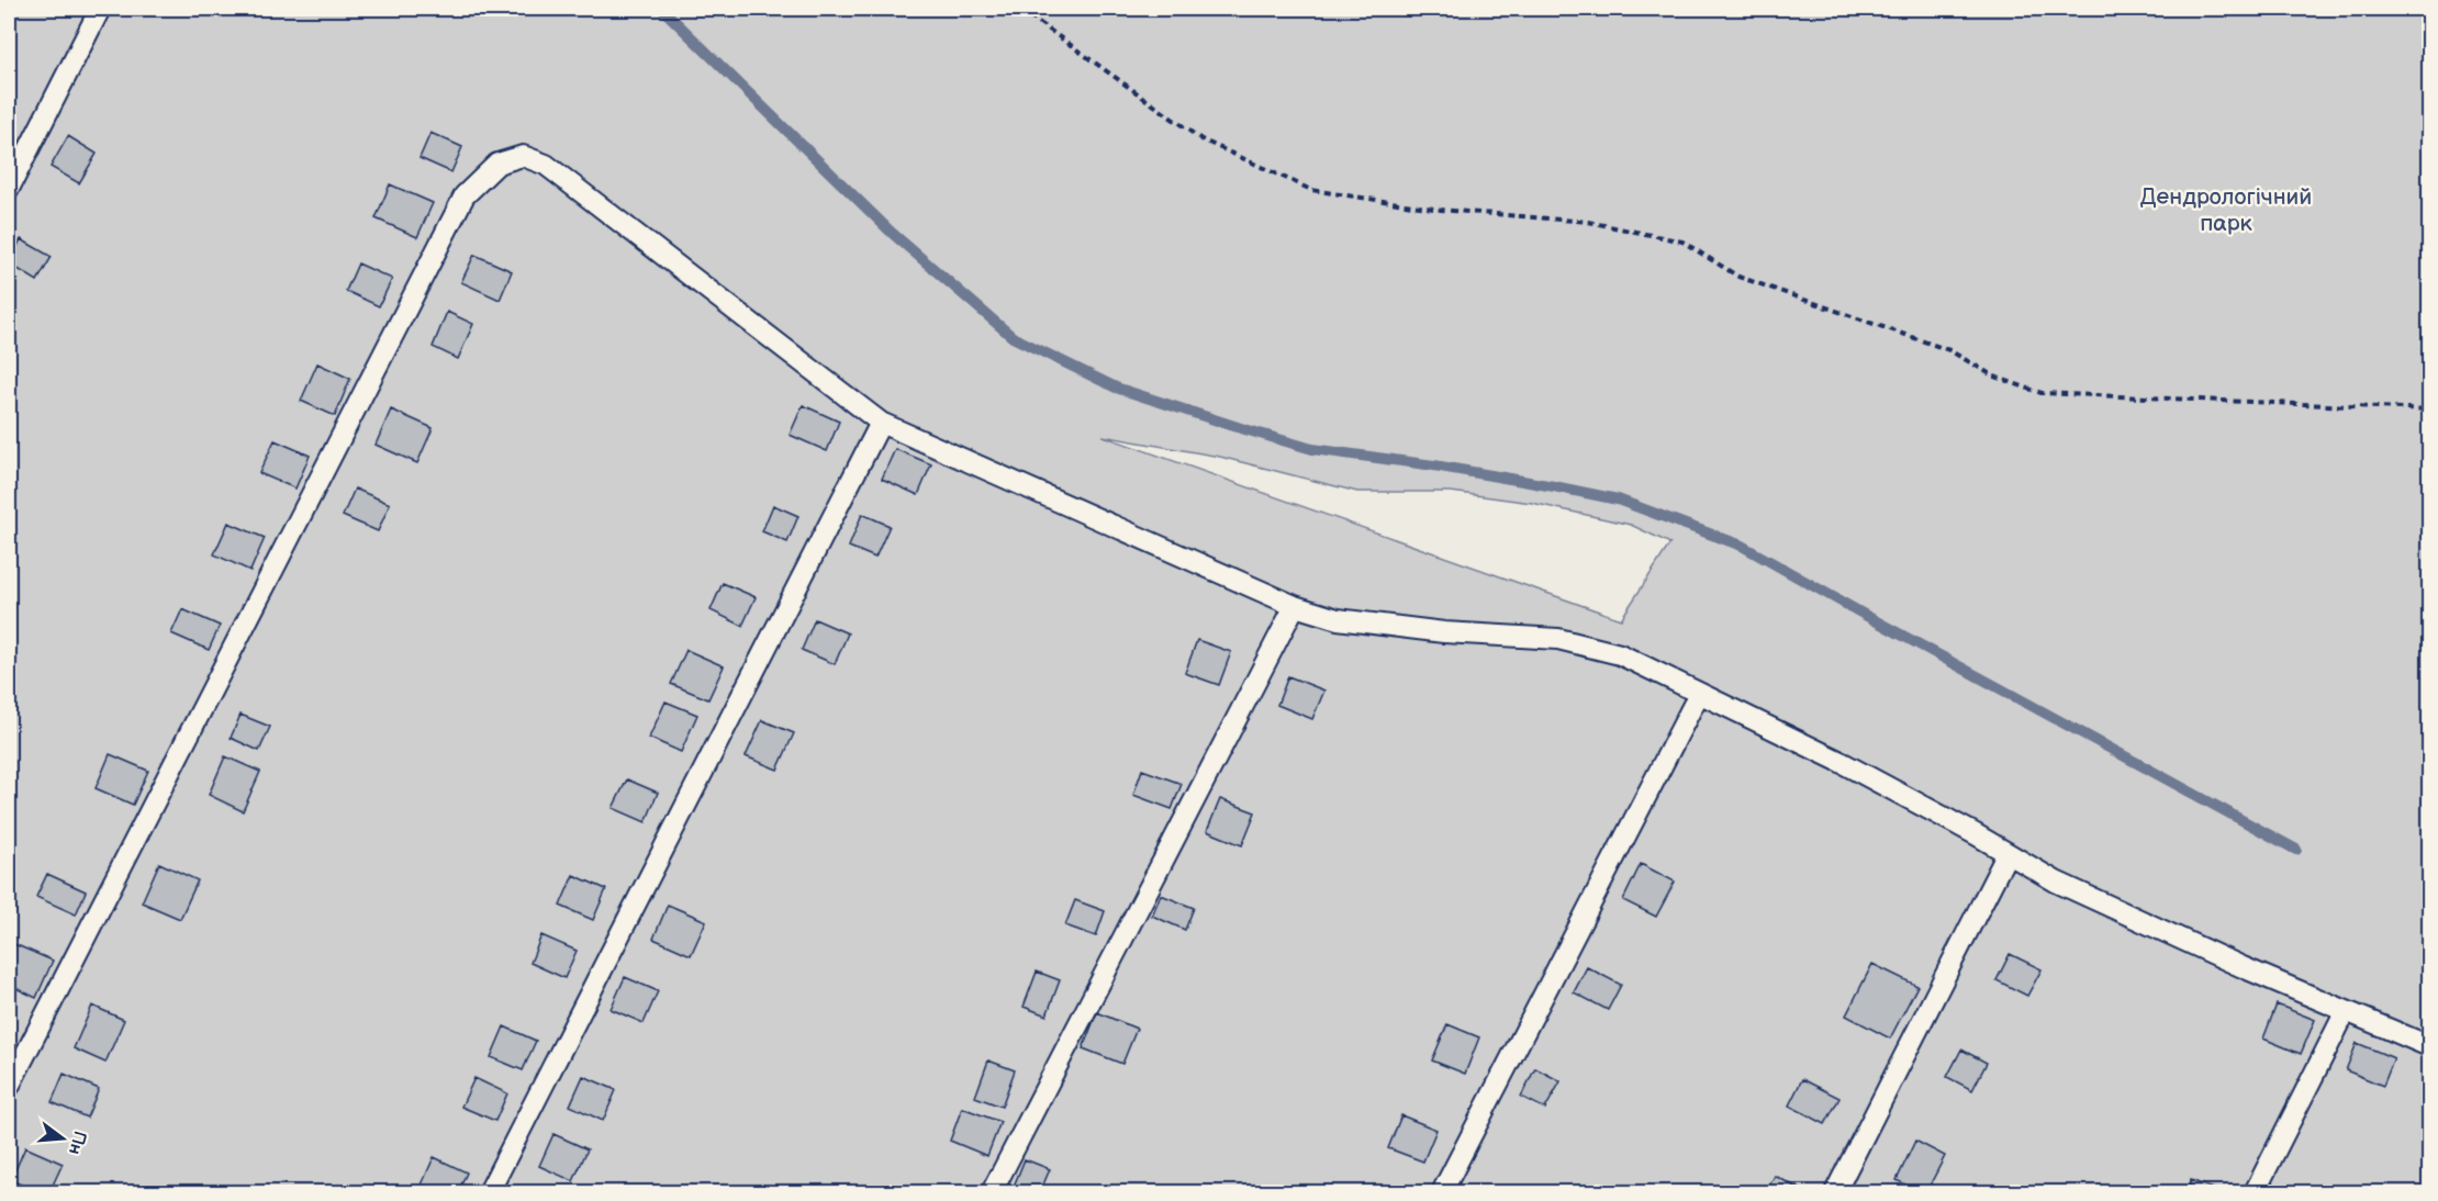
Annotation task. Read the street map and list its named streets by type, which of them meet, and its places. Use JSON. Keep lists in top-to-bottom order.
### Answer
{
  "parks": ["Дендрологічний парк"],
  "north": "right"
}
